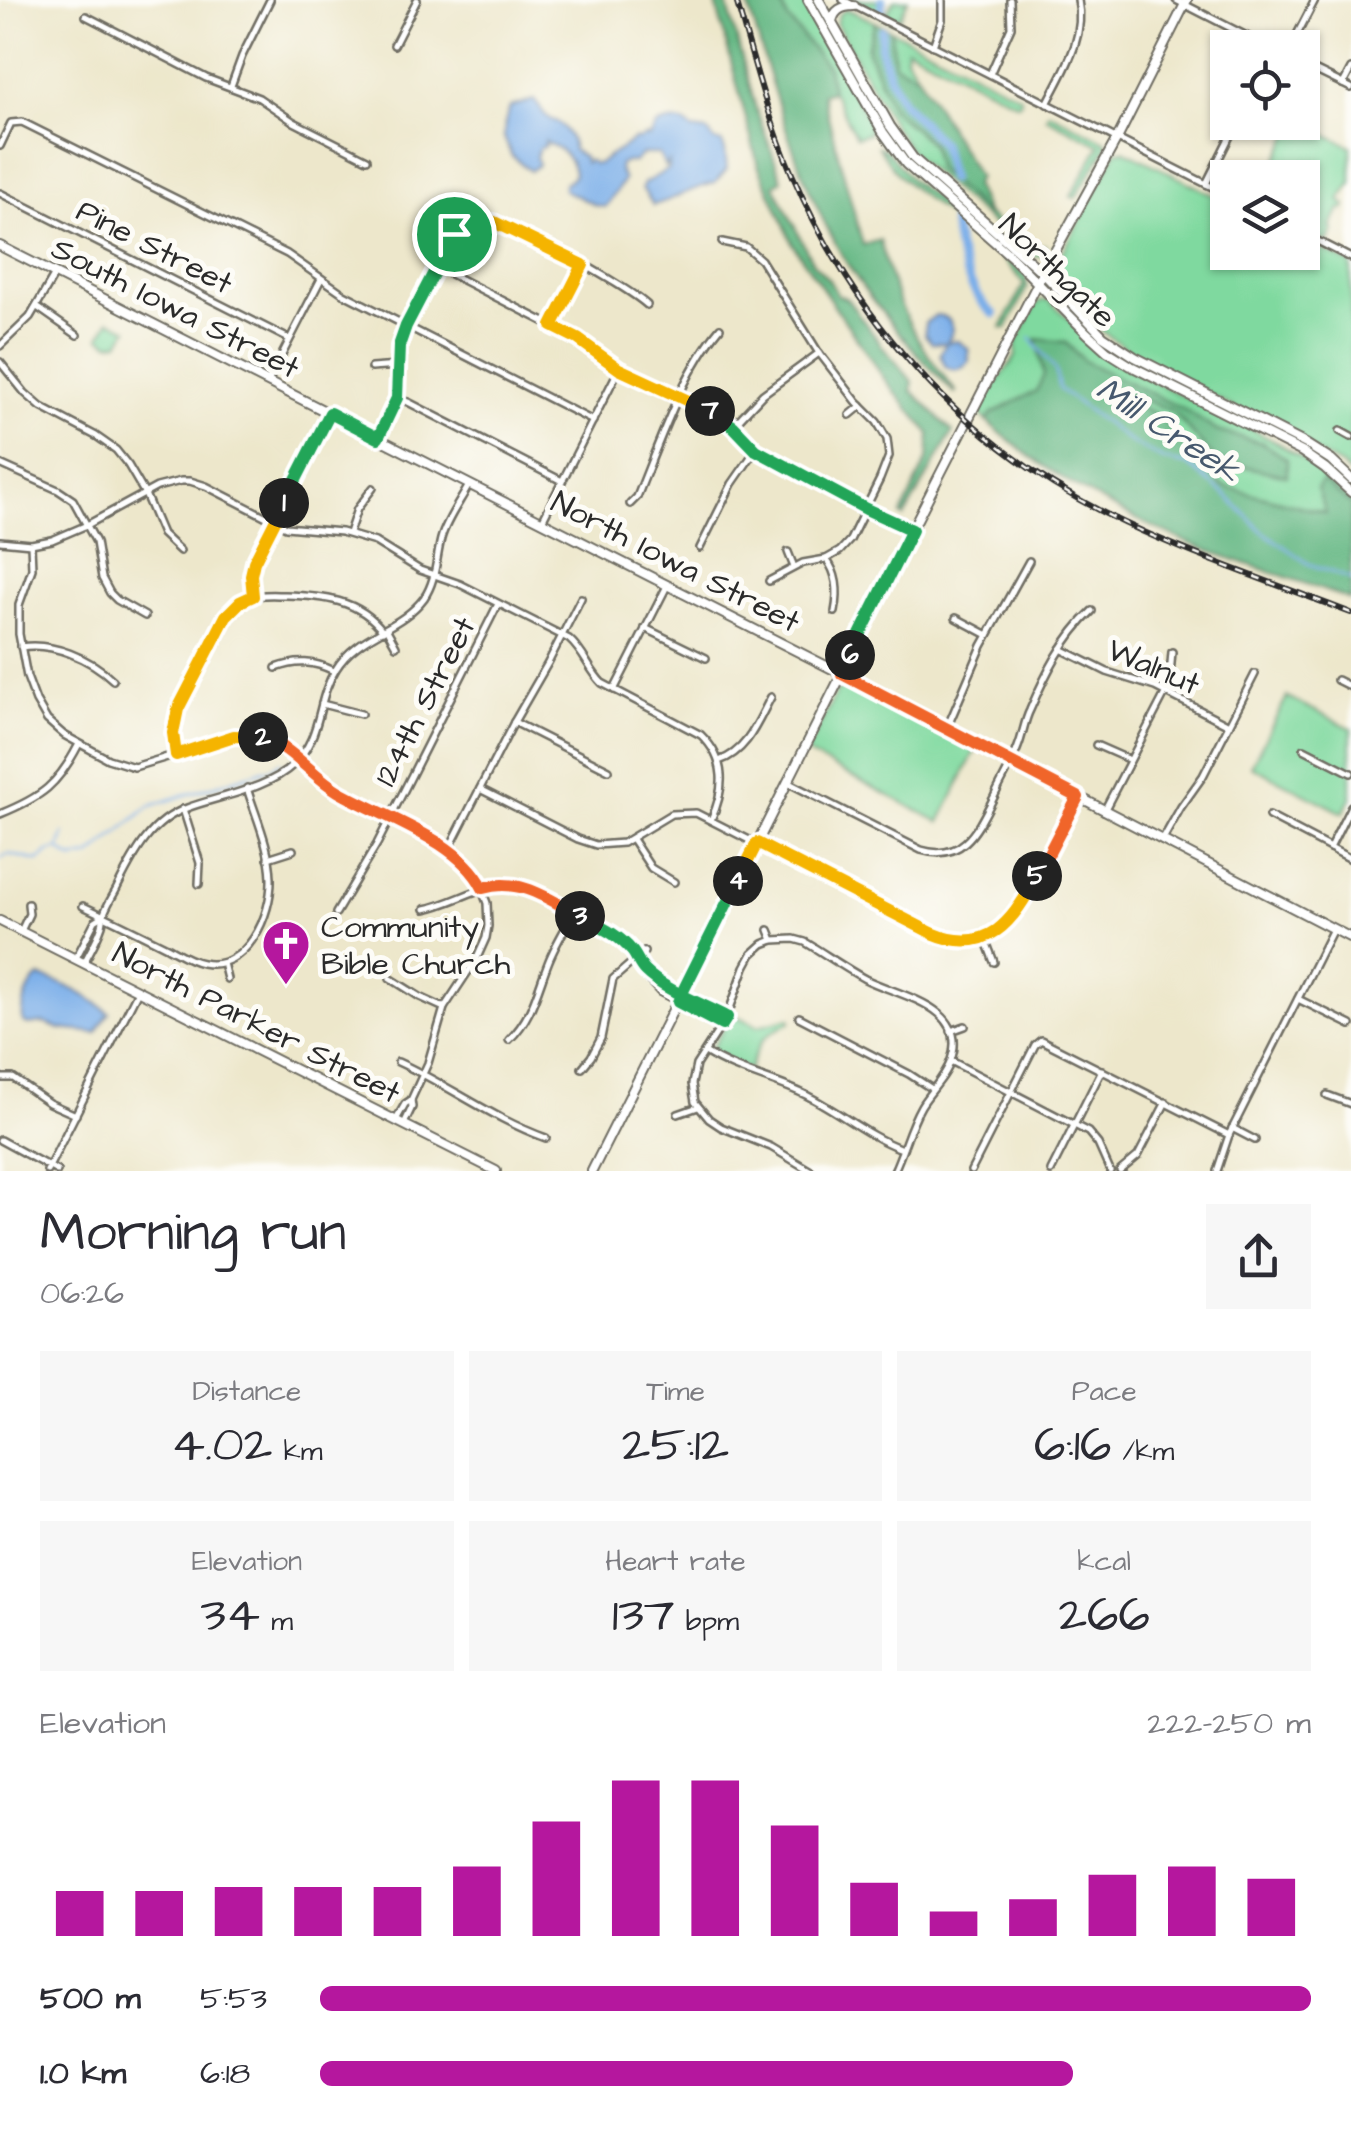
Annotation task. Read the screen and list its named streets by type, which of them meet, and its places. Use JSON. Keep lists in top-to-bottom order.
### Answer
{
  "streets": {
    "main road": [
      "Northgate",
      "South Iowa Street",
      "North Iowa Street",
      "North Parker Street"
    ],
    "street": ["Pine Street", "Walnut", "124th Street"]
  },
  "crossings": [
    ["South Iowa Street", "North Iowa Street"]
  ],
  "water": ["Mill Creek"],
  "places": {
    "church": ["Community Bible Church"]
  },
  "page": {
    "pins": [
      "7",
      "1",
      "6",
      "2",
      "5",
      "4",
      "3"
    ],
    "heading": ["Morning run", "06:26"],
    "stats": [
      ["Distance", "4.02 km"],
      ["Time", "25:12"],
      ["Pace", "6:16 /km"],
      ["Elevation", "34 m"],
      ["Heart rate", "137 bpm"],
      ["kcal", "266"]
    ],
    "chart": ["Elevation", "222–250 m"],
    "list": [
      {
        "name": "500 m",
        "note": "5:53"
      },
      {
        "name": "1.0 km",
        "note": "6:18"
      }
    ]
  }
}
